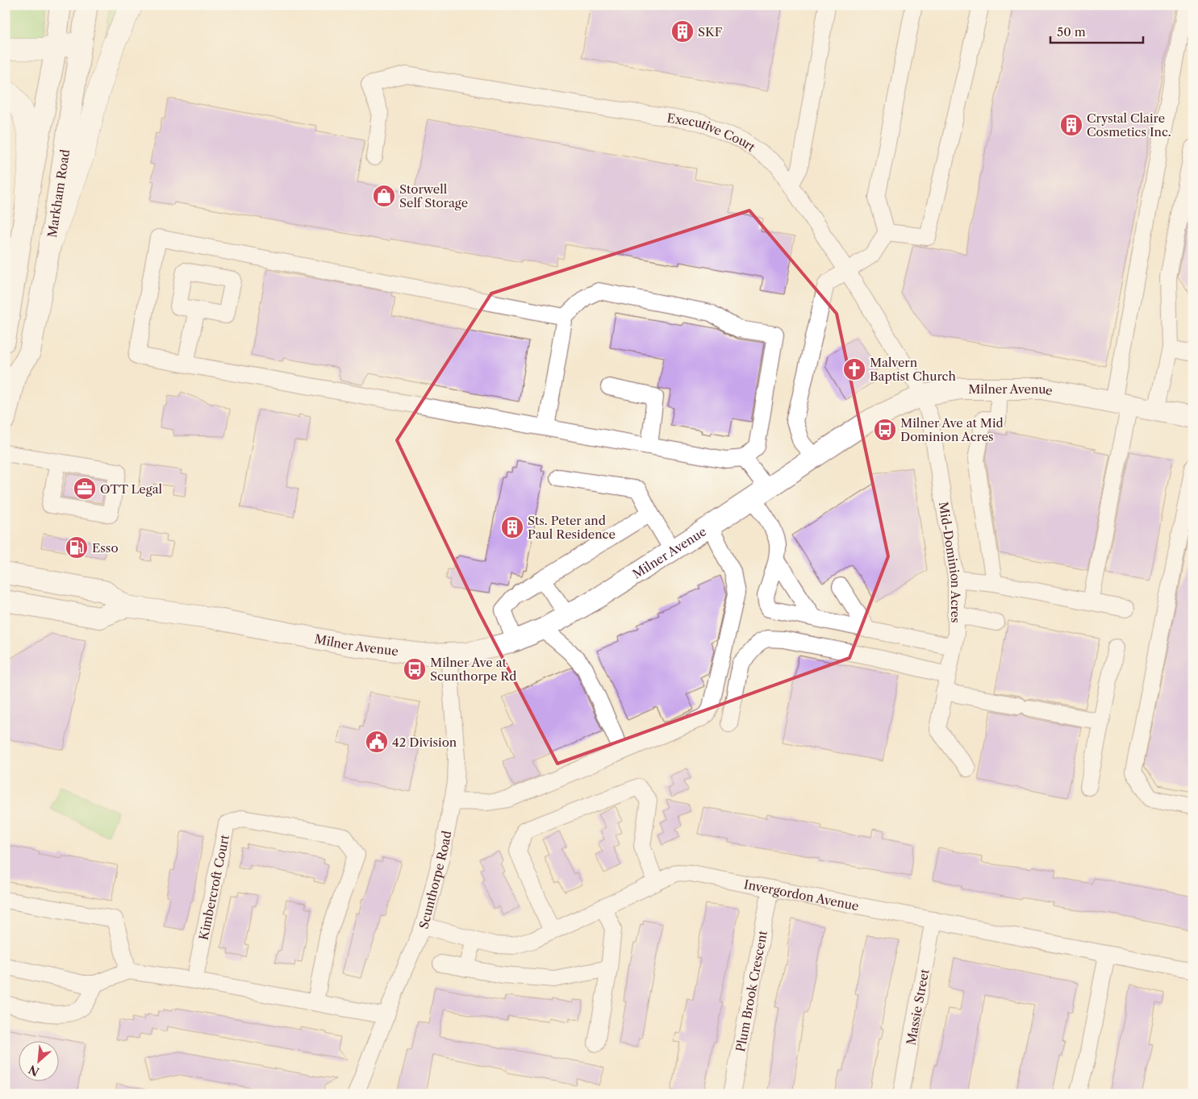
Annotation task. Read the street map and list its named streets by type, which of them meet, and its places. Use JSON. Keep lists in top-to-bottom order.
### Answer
{
  "streets": {
    "main road": ["Markham Road", "Milner Avenue"],
    "street": [
      "Executive Court",
      "Mid-Dominion Acres",
      "Scunthorpe Road",
      "Kimbercroft Court",
      "Invergordon Avenue",
      "Plum Brook Crescent",
      "Massie Street"
    ]
  },
  "crossings": [
    ["Executive Court", "Milner Avenue"],
    ["Executive Court", "Mid-Dominion Acres"],
    ["Milner Avenue", "Mid-Dominion Acres"],
    ["Milner Avenue", "Scunthorpe Road"],
    ["Scunthorpe Road", "Invergordon Avenue"],
    ["Invergordon Avenue", "Plum Brook Crescent"],
    ["Invergordon Avenue", "Massie Street"]
  ],
  "places": {
    "building": ["SKF", "Crystal Claire Cosmetics Inc.", "Sts. Peter and Paul Residence"],
    "shop": ["Storwell Self Storage"],
    "church": ["Malvern Baptist Church"],
    "bus stop": ["Milner Ave at Mid Dominion Acres", "Milner Ave at Scunthorpe Rd"],
    "office": ["OTT Legal"],
    "fuel station": ["Esso"],
    "public building": ["42 Division"]
  },
  "scale_bar": "50 m",
  "north": "bottom left"
}
